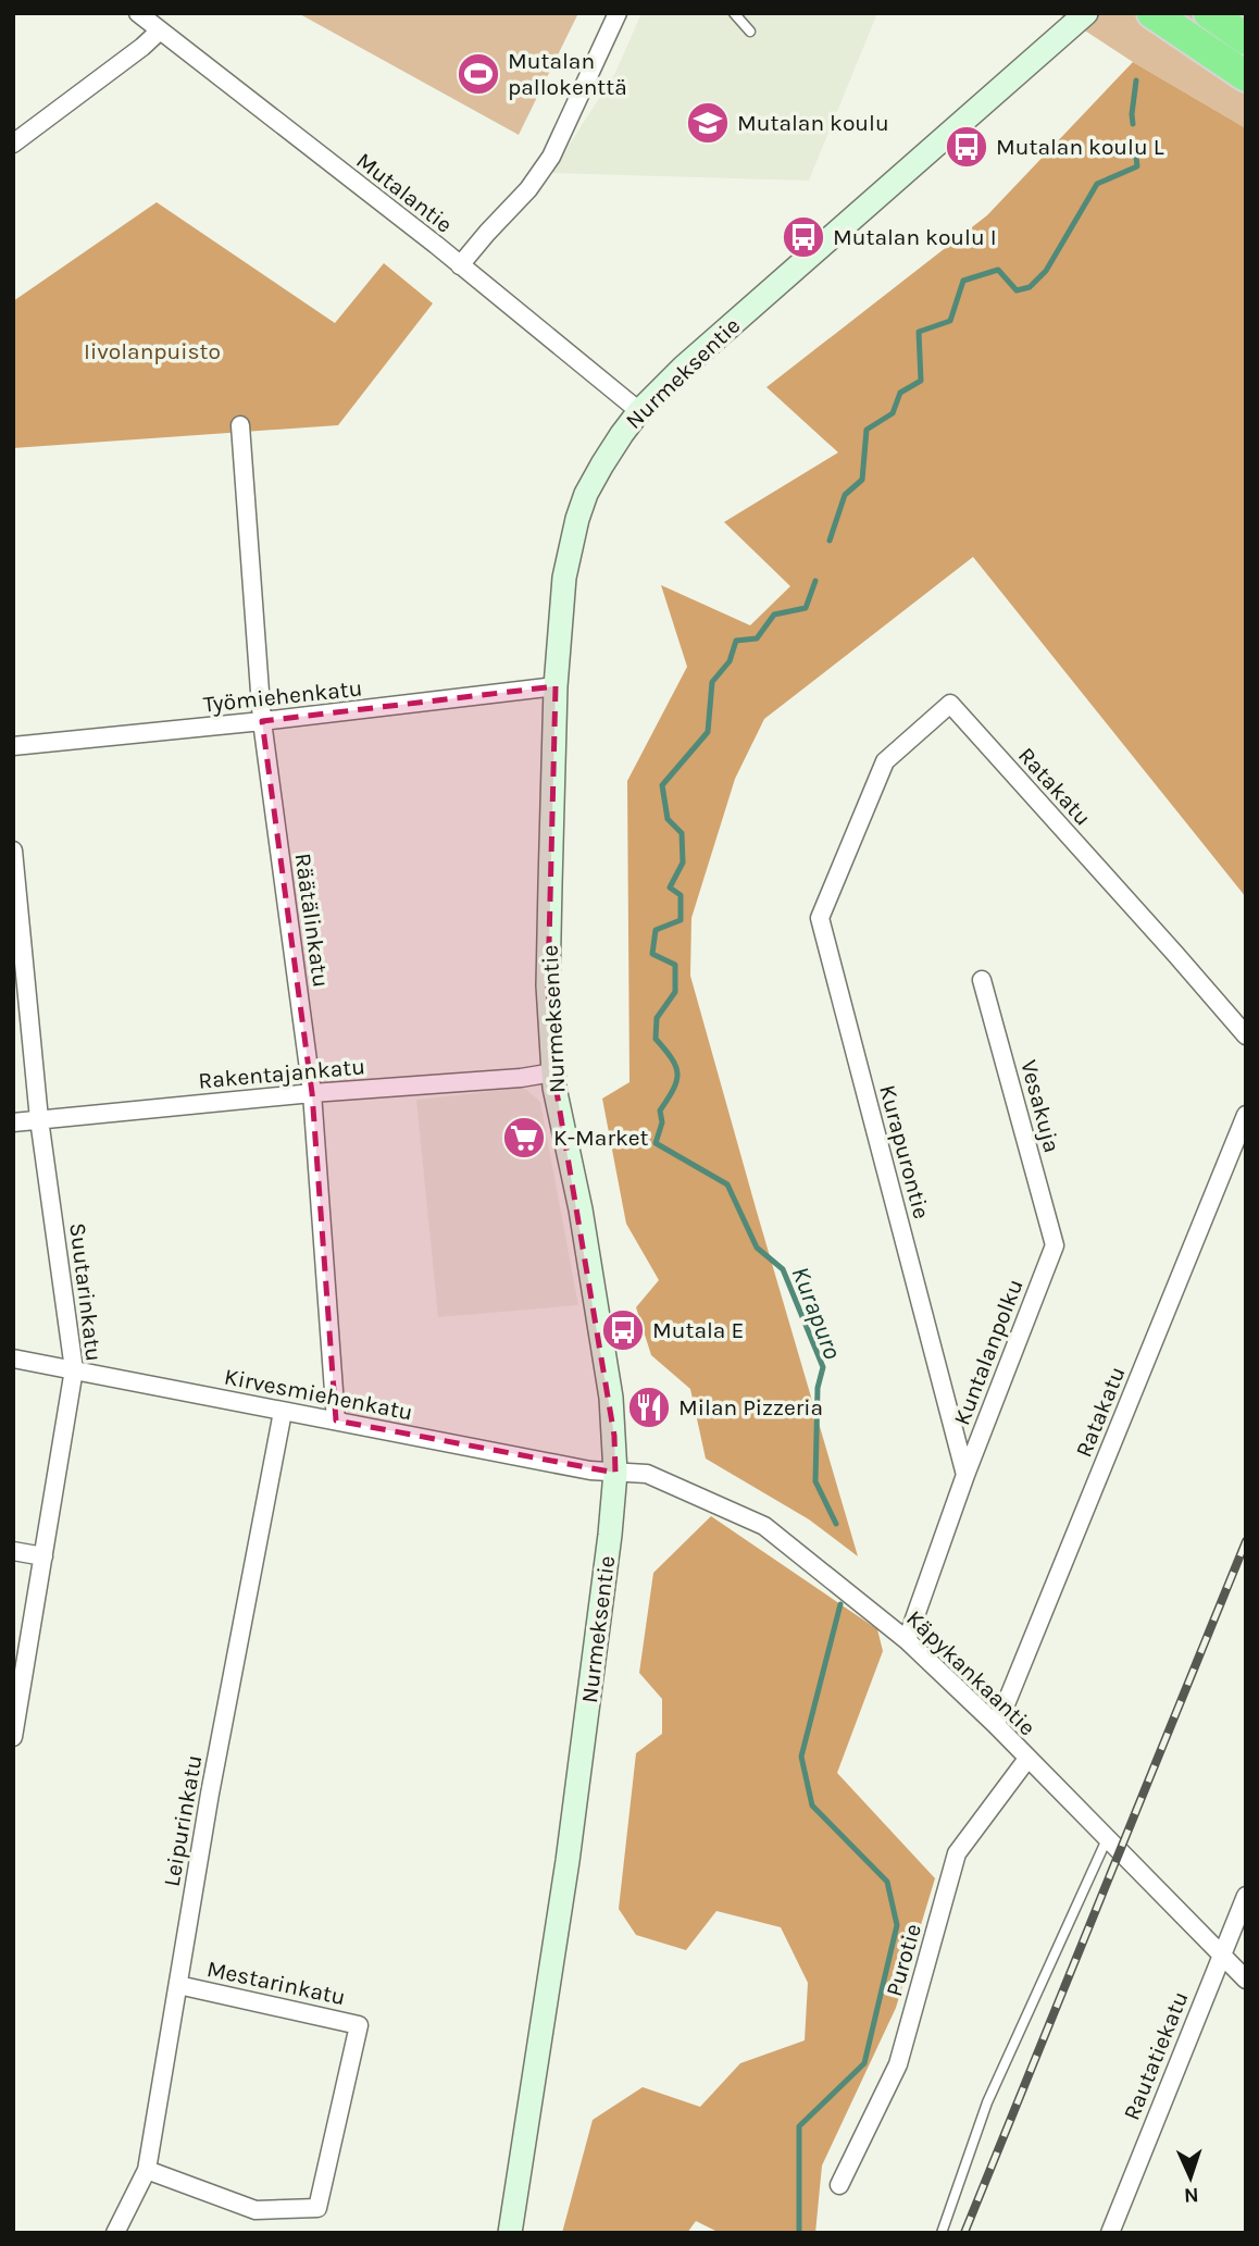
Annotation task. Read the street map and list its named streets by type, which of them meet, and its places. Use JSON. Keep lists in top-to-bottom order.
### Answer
{
  "streets": {
    "street": [
      "Mutalantie",
      "Nurmeksentie",
      "Työmiehenkatu",
      "Ratakatu",
      "Räätälinkatu",
      "Rakentajankatu",
      "Vesakuja",
      "Kurapurontie",
      "Suutarinkatu",
      "Kuntalanpolku",
      "Kirvesmiehenkatu",
      "Käpykankaantie",
      "Leipurinkatu",
      "Purotie",
      "Mestarinkatu",
      "Rautatiekatu"
    ]
  },
  "crossings": [
    ["Mutalantie", "Nurmeksentie"],
    ["Nurmeksentie", "Työmiehenkatu"],
    ["Nurmeksentie", "Rakentajankatu"],
    ["Nurmeksentie", "Kirvesmiehenkatu"],
    ["Nurmeksentie", "Käpykankaantie"],
    ["Työmiehenkatu", "Räätälinkatu"],
    ["Ratakatu", "Kurapurontie"],
    ["Ratakatu", "Käpykankaantie"],
    ["Räätälinkatu", "Rakentajankatu"],
    ["Räätälinkatu", "Kirvesmiehenkatu"],
    ["Rakentajankatu", "Suutarinkatu"],
    ["Vesakuja", "Kuntalanpolku"],
    ["Kurapurontie", "Kuntalanpolku"],
    ["Suutarinkatu", "Kirvesmiehenkatu"],
    ["Kirvesmiehenkatu", "Käpykankaantie"],
    ["Kirvesmiehenkatu", "Leipurinkatu"],
    ["Käpykankaantie", "Purotie"],
    ["Käpykankaantie", "Rautatiekatu"],
    ["Leipurinkatu", "Mestarinkatu"]
  ],
  "water": ["Kurapuro"],
  "parks": ["Iivolanpuisto"],
  "places": {
    "sports": ["Mutalan pallokenttä"],
    "school or university": ["Mutalan koulu"],
    "bus stop": ["Mutalan koulu L", "Mutalan koulu I", "Mutala E"],
    "supermarket": ["K-Market"],
    "restaurant": ["Milan Pizzeria"]
  },
  "north": "bottom"
}
